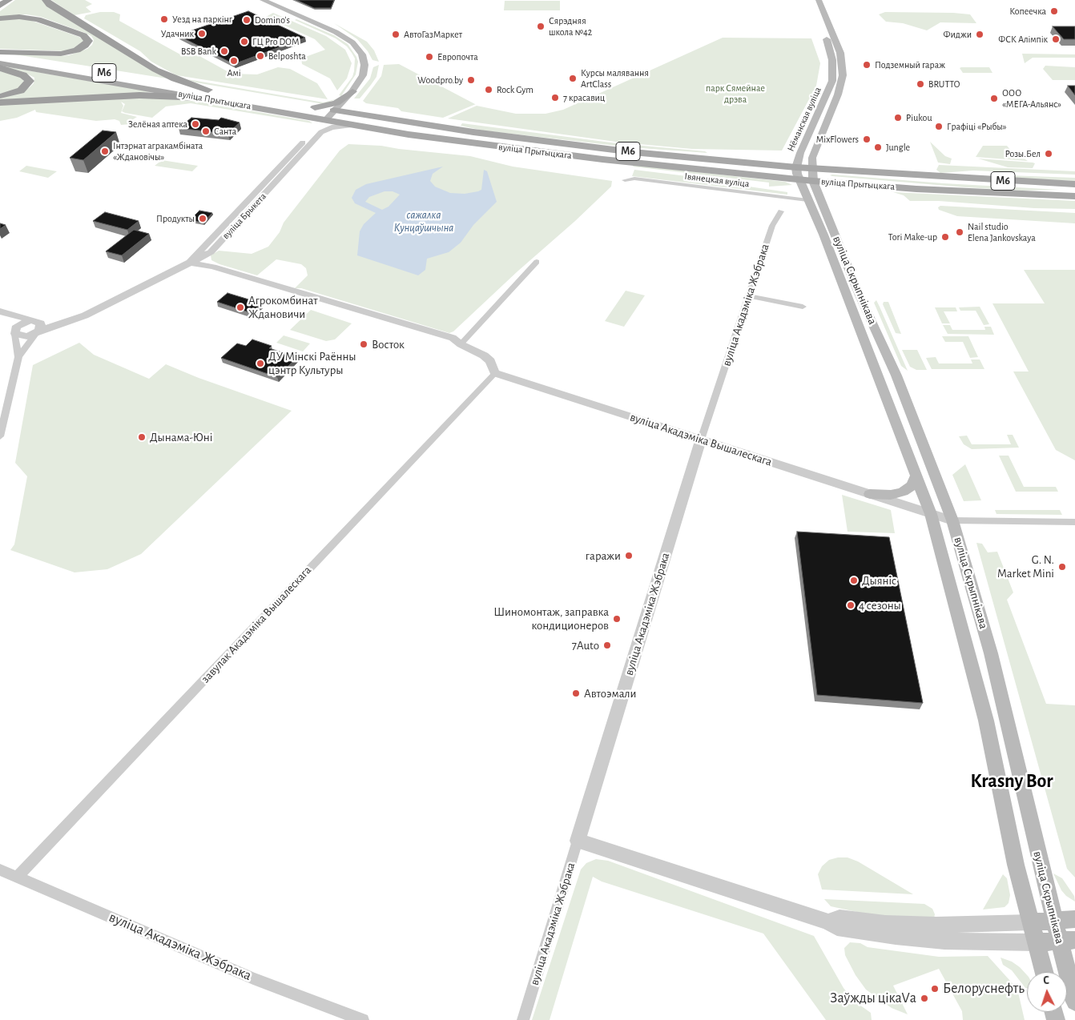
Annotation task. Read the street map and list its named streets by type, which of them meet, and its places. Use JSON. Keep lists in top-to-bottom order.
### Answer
{
  "streets": {
    "main road": [
      "М6",
      "вуліца Прытыцкага",
      "Нёманская вуліца",
      "вуліца Скрыпнікава"
    ],
    "street": [
      "Івянецкая вуліца",
      "вуліца Брыкета",
      "вуліца Акадэміка Жэбрака",
      "вуліца Акадэміка Вышалескага",
      "завулак Акадэміка Вышалескага"
    ]
  },
  "crossings": [
    ["вуліца Прытыцкага", "Нёманская вуліца"],
    ["вуліца Прытыцкага", "вуліца Брыкета"],
    ["вуліца Прытыцкага", "вуліца Скрыпнікава"],
    ["Нёманская вуліца", "вуліца Скрыпнікава"],
    ["Івянецкая вуліца", "вуліца Скрыпнікава"],
    ["вуліца Скрыпнікава", "вуліца Акадэміка Вышалескага"],
    ["вуліца Акадэміка Жэбрака", "вуліца Акадэміка Вышалескага"],
    ["вуліца Акадэміка Жэбрака", "завулак Акадэміка Вышалескага"],
    ["вуліца Акадэміка Вышалескага", "завулак Акадэміка Вышалескага"]
  ],
  "districts": ["Krasny Bor"],
  "water": ["сажалка Кунцаўшчына"],
  "parks": ["парк Сямейнае дрэва"],
  "places": [
    "Копеечка",
    "Уезд на паркінг",
    "Domino's",
    "Сярэдняя школа №42",
    "Удачник",
    "АвтоГазМаркет",
    "Фиджи",
    "ФСК Алімпік",
    "ГЦ Pro DOM",
    "BSB Bank",
    "Belposhta",
    "Европочта",
    "Амі",
    "Подземный гараж",
    "Курсы малявання ArtClass",
    "Woodpro.by",
    "BRUTTO",
    "Rock Gym",
    "7 красавиц",
    "ООО «МЕГА-Альянс»",
    "Piukou",
    "Зелёная аптека",
    "Графіці «Рыбы»",
    "Санта",
    "MixFlowers",
    "Jungle",
    "Інтэрнат агракамбіната «Ждановічы»",
    "Розы.Бел",
    "Продукты",
    "Nail studio Elena Jankovskaya",
    "Tori Make-up",
    "Агрокомбинат Ждановичи",
    "Восток",
    "ДУ Мінскі Раённы цэнтр Культуры",
    "Дынама-Юні",
    "гаражи",
    "G. N. Market Mini",
    "Дыяніс",
    "4 сезоны",
    "Шиномонтаж, заправка кондиционеров",
    "7Auto",
    "Автоэмали",
    "Белоруснефть",
    "Заўжды цікаVа"
  ],
  "north": "top"
}
